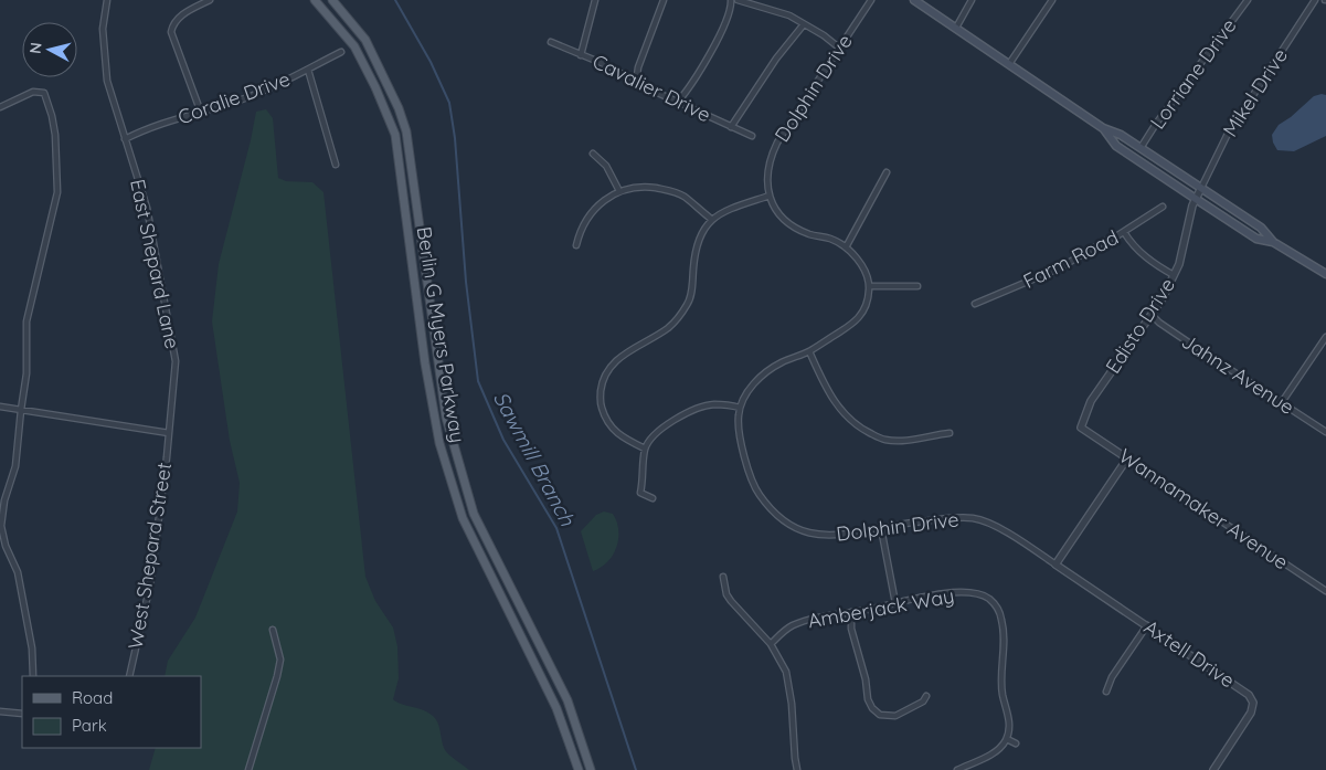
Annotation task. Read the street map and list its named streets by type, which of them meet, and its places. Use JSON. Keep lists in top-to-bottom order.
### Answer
{
  "streets": {
    "main road": ["Berlin G Myers Parkway"],
    "street": [
      "Lorriane Drive",
      "Cavalier Drive",
      "Dolphin Drive",
      "Mikel Drive",
      "Coralie Drive",
      "Farm Road",
      "East Shepard Lane",
      "Edisto Drive",
      "Jahnz Avenue",
      "Wannamaker Avenue",
      "West Shepard Street",
      "Amberjack Way",
      "Axtell Drive"
    ]
  },
  "crossings": [
    ["Dolphin Drive", "Axtell Drive"],
    ["Mikel Drive", "Edisto Drive"],
    ["Coralie Drive", "East Shepard Lane"],
    ["East Shepard Lane", "West Shepard Street"],
    ["Edisto Drive", "Jahnz Avenue"],
    ["Edisto Drive", "Wannamaker Avenue"]
  ],
  "water": ["Sawmill Branch"],
  "legend": ["Road", "Park"],
  "north": "left"
}
